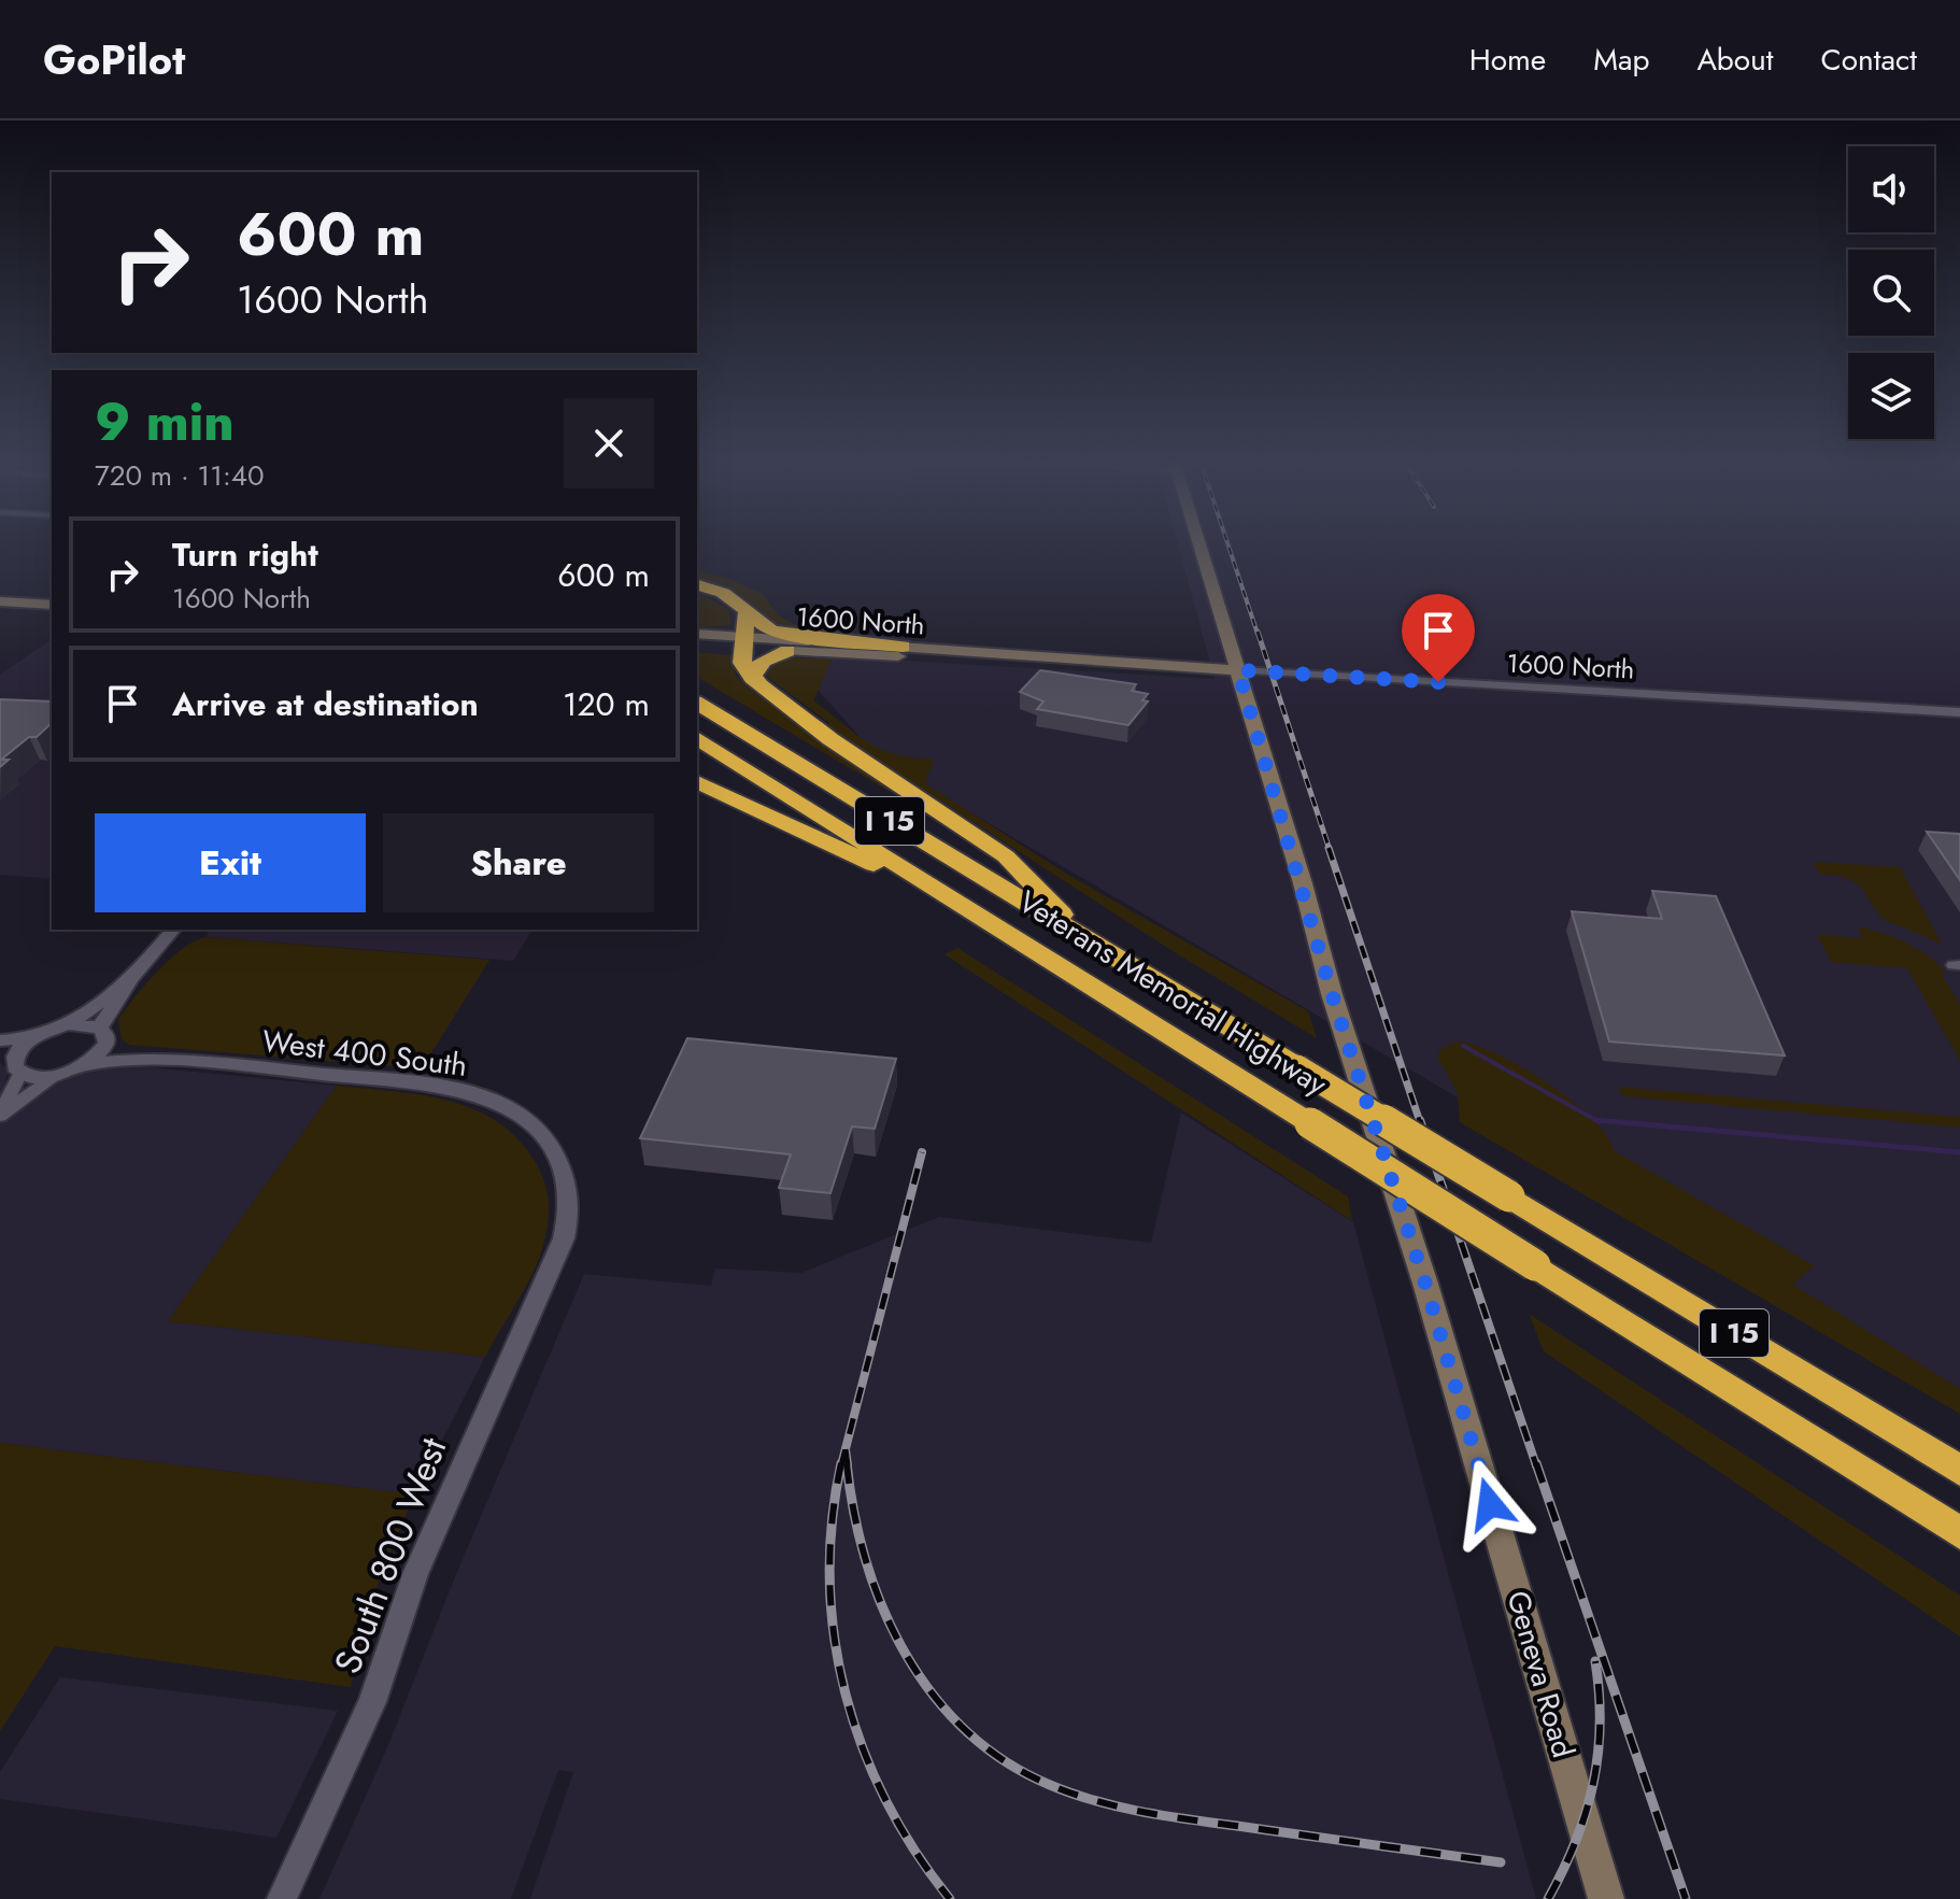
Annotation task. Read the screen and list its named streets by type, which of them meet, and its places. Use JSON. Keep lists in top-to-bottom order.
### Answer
{
  "streets": {
    "highway": ["I 15", "Veterans Memorial Highway"],
    "main road": ["1600 North", "Geneva Road"],
    "street": ["West 400 South", "South 800 West"]
  },
  "crossings": [
    ["1600 North", "Geneva Road"],
    ["West 400 South", "South 800 West"]
  ],
  "page": {
    "header": "GoPilot",
    "nav": [
      "Home",
      "Map",
      "About",
      "Contact"
    ],
    "turn": ["600 m", "1600 North"],
    "heading": ["9 min", "720 m · 11:40"],
    "list": [
      {
        "name": "Turn right",
        "note": "1600 North",
        "value": "600 m"
      },
      {
        "name": "Arrive at destination",
        "value": "120 m"
      }
    ],
    "buttons": ["Exit", "Share"]
  }
}
